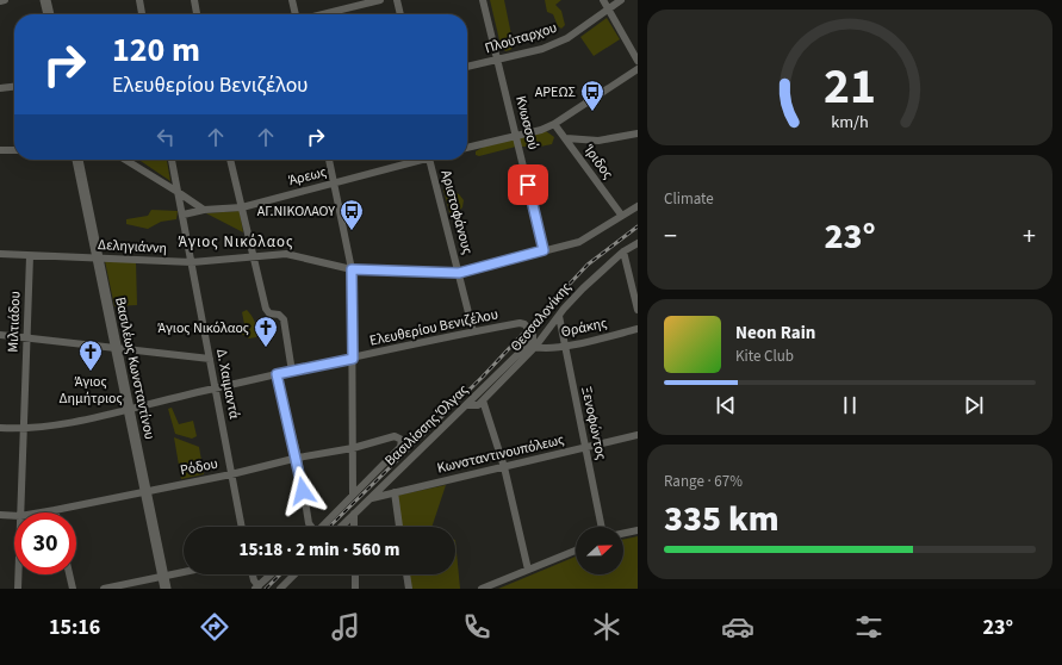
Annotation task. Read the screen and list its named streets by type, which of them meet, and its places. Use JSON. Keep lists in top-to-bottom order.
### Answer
{
  "streets": {
    "street": [
      "Πλούταρχου",
      "Κνωσσού",
      "Ίριδος",
      "Άρεως",
      "Αριστοφάνους",
      "Δεληγιάννη",
      "Θεσσαλονίκης",
      "Μιλτιάδου",
      "Ελευθερίου Βενιζέλου",
      "Θράκης",
      "Βασιλέως Κωνσταντίνου",
      "Δ. Χαιμαντά",
      "Ξενοφώντος",
      "Βασιλίσσης Όλγας",
      "Κωνσταντινουπόλεως",
      "Ρόδου"
    ]
  },
  "crossings": [
    ["Πλούταρχου", "Κνωσσού"],
    ["Κνωσσού", "Δεληγιάννη"],
    ["Ίριδος", "Δεληγιάννη"],
    ["Άρεως", "Δ. Χαιμαντά"],
    ["Αριστοφάνους", "Δεληγιάννη"],
    ["Αριστοφάνους", "Ελευθερίου Βενιζέλου"],
    ["Δεληγιάννη", "Μιλτιάδου"],
    ["Δεληγιάννη", "Βασιλέως Κωνσταντίνου"],
    ["Δεληγιάννη", "Δ. Χαιμαντά"],
    ["Θεσσαλονίκης", "Θράκης"],
    ["Θεσσαλονίκης", "Ξενοφώντος"],
    ["Θεσσαλονίκης", "Βασιλίσσης Όλγας"],
    ["Μιλτιάδου", "Ελευθερίου Βενιζέλου"],
    ["Ελευθερίου Βενιζέλου", "Βασιλέως Κωνσταντίνου"],
    ["Ελευθερίου Βενιζέλου", "Δ. Χαιμαντά"],
    ["Ελευθερίου Βενιζέλου", "Βασιλίσσης Όλγας"],
    ["Θράκης", "Ξενοφώντος"],
    ["Βασιλέως Κωνσταντίνου", "Ρόδου"],
    ["Δ. Χαιμαντά", "Ρόδου"],
    ["Ξενοφώντος", "Κωνσταντινουπόλεως"],
    ["Βασιλίσσης Όλγας", "Κωνσταντινουπόλεως"]
  ],
  "districts": ["Άγιος Νικόλαος"],
  "places": {
    "bus stop": ["ΑΡΕΩΣ", "ΑΓ.ΝΙΚΟΛΑΟΥ"],
    "church": ["Άγιος Νικόλαος", "Άγιος Δημήτριος"]
  },
  "north": "right",
  "page": {
    "turn": ["120 m", "Ελευθερίου Βενιζέλου"],
    "tile": [
      "Climate",
      ["Range · 67%", "335 km"]
    ],
    "heat": ["−", "23°", "+"],
    "song": ["Neon Rain", "Kite Club"],
    "limit": "30",
    "trip": "15:18 · 2 min · 560 m",
    "tabs": ["15:16", "23°"],
    "gauge": ["21", "km/h"]
  }
}
